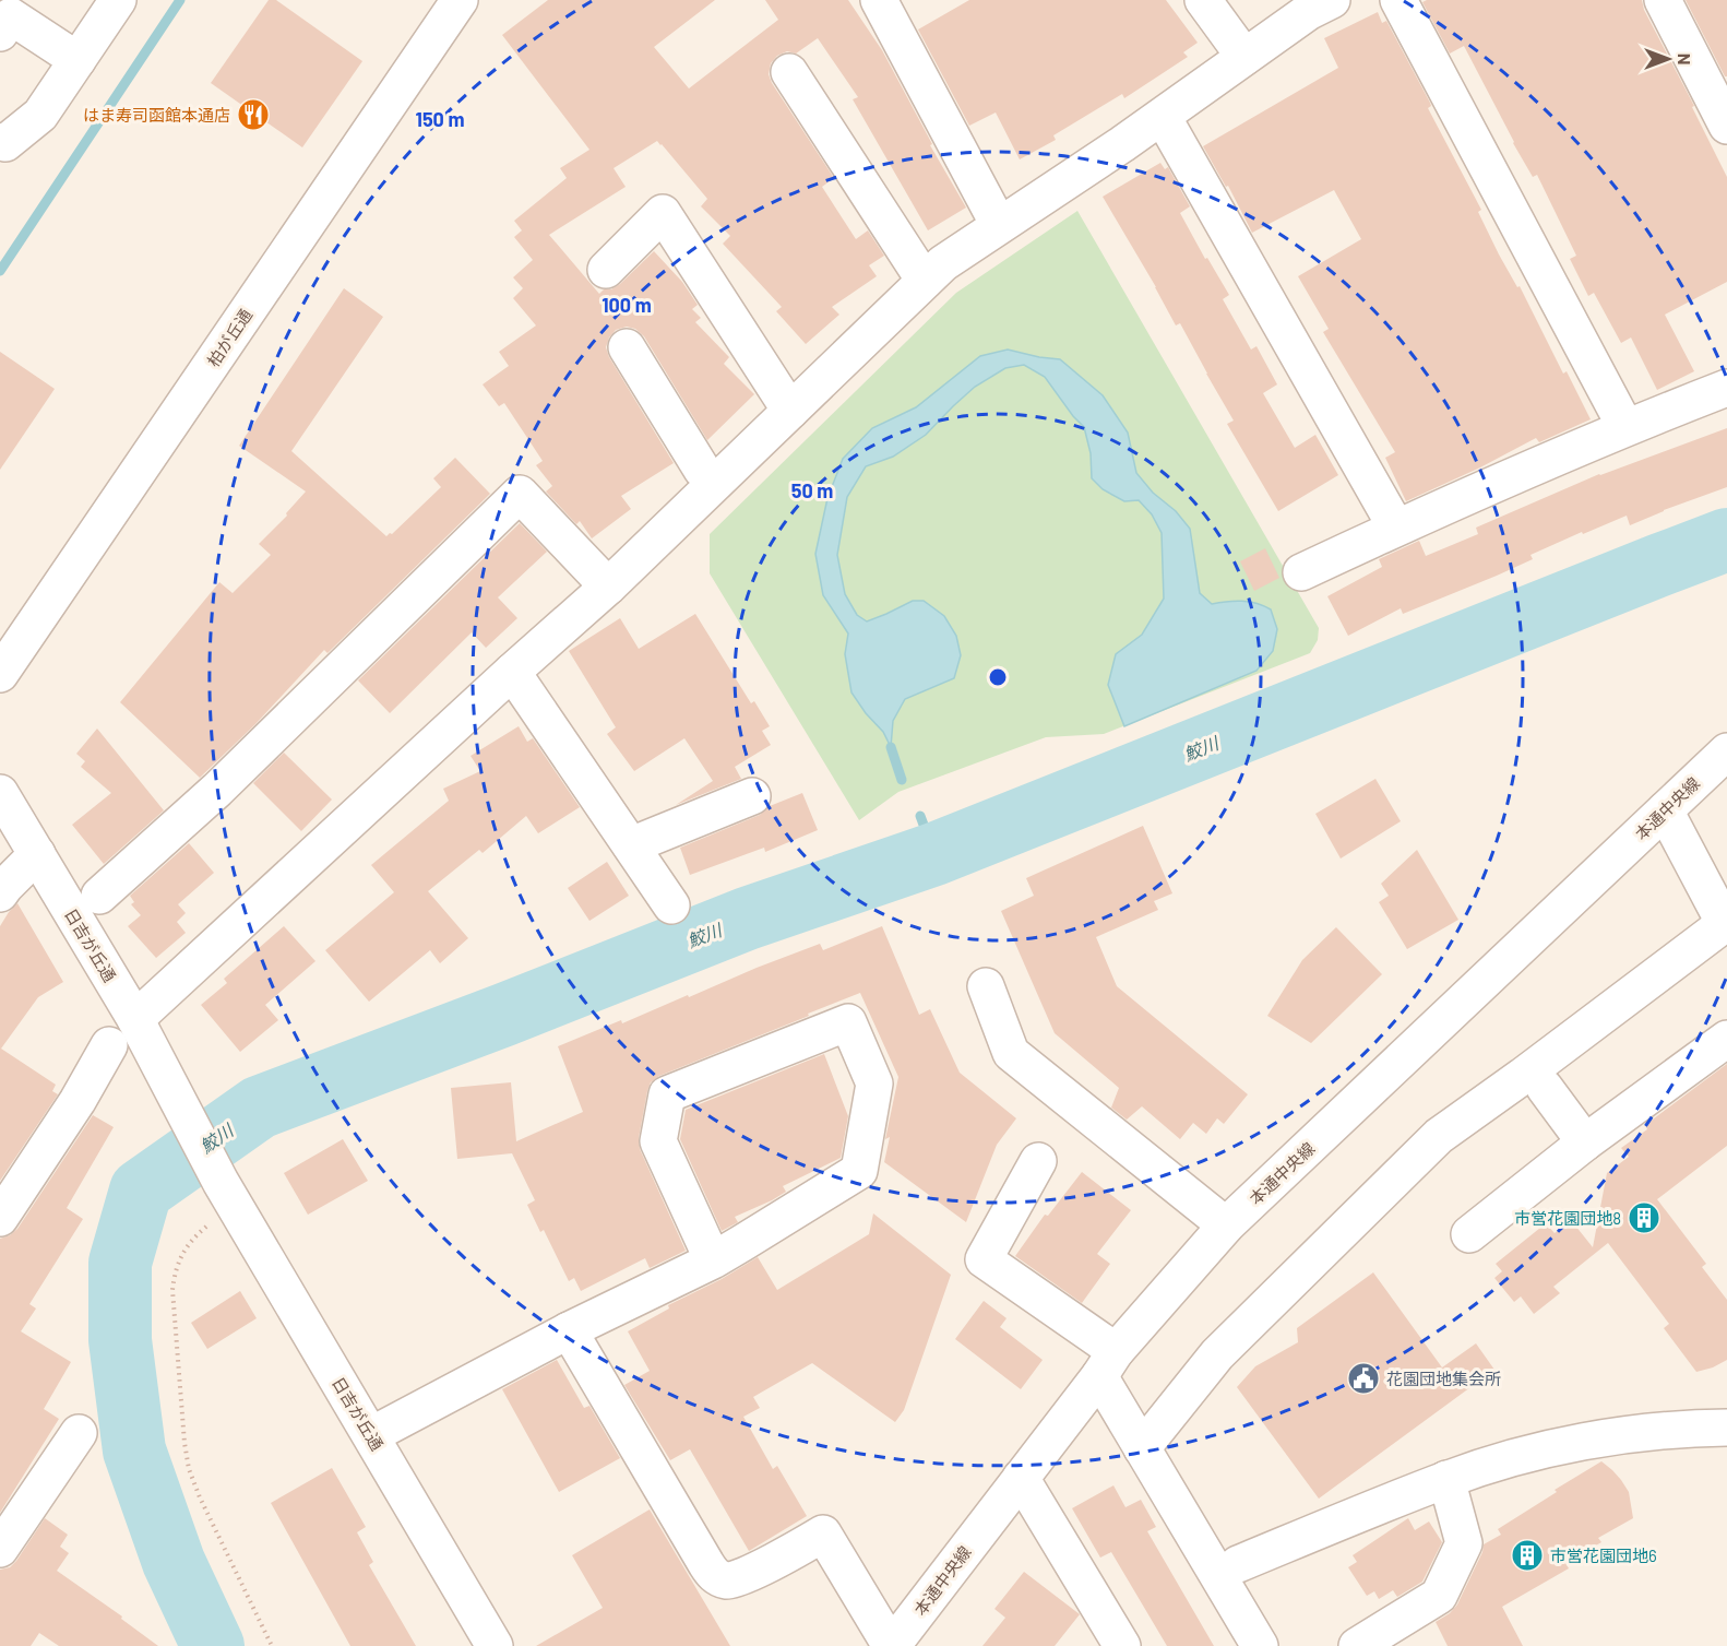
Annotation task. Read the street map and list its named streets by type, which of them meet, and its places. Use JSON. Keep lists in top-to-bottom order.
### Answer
{
  "streets": {
    "street": ["柏が丘通", "本通中央線", "日吉が丘通"]
  },
  "water": ["鮫川"],
  "places": {
    "restaurant": ["はま寿司函館本通店"],
    "building": ["市営花園団地8", "市営花園団地6"],
    "public building": ["花園団地集会所"]
  },
  "north": "right",
  "rings": ["150 m", "100 m", "50 m"]
}
